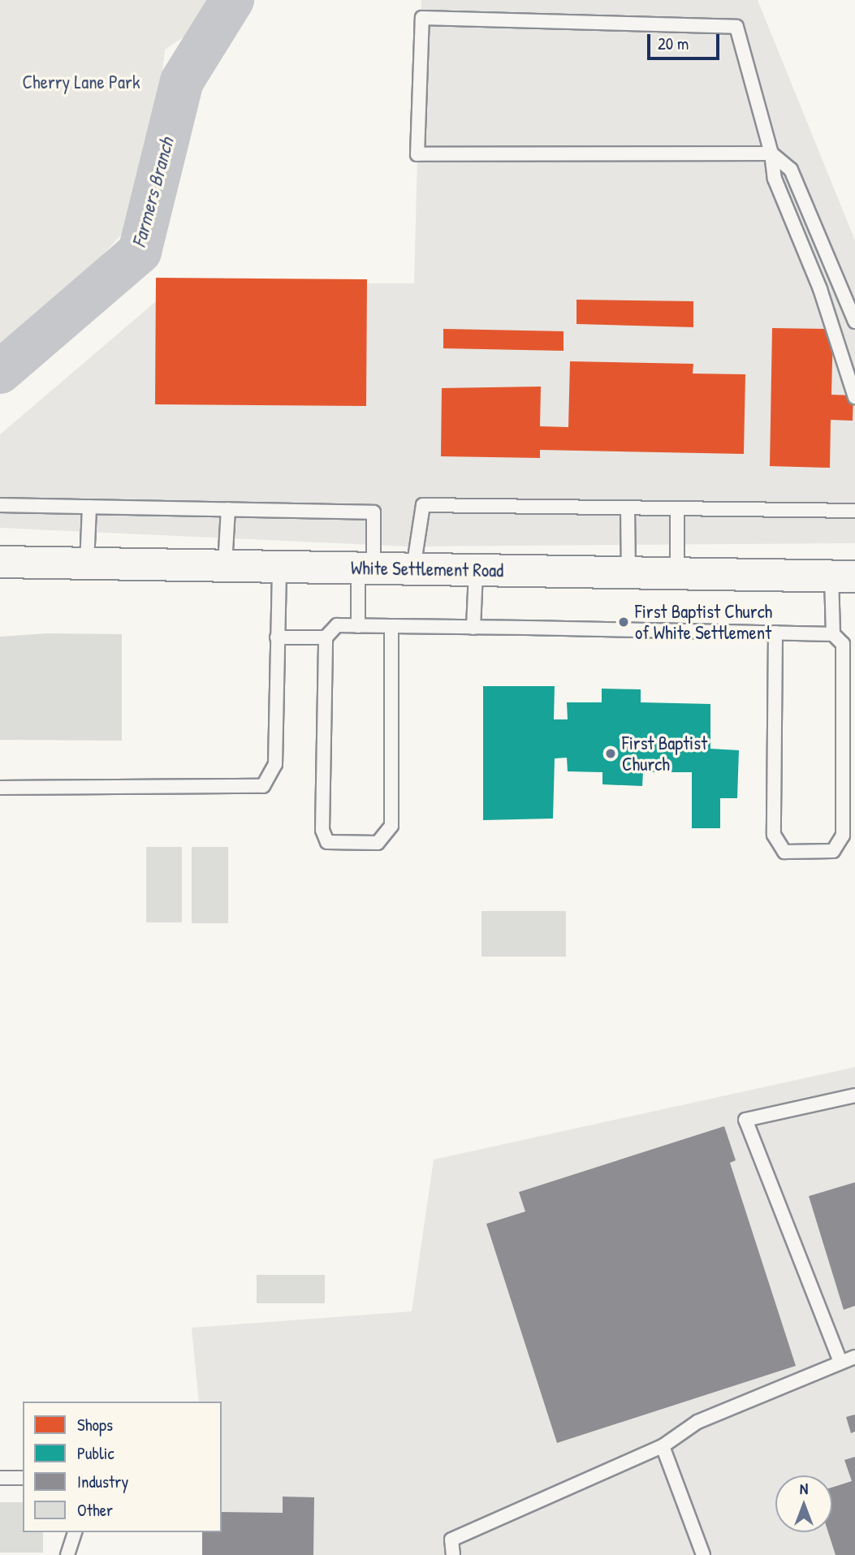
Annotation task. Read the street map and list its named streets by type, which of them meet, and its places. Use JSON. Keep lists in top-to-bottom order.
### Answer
{
  "streets": {
    "main road": ["White Settlement Road"]
  },
  "water": ["Farmers Branch"],
  "parks": ["Cherry Lane Park"],
  "places": ["First Baptist Church of White Settlement", "First Baptist Church"],
  "legend": [
    "Shops",
    "Public",
    "Industry",
    "Other"
  ],
  "scale_bar": "20 m",
  "north": "top"
}
